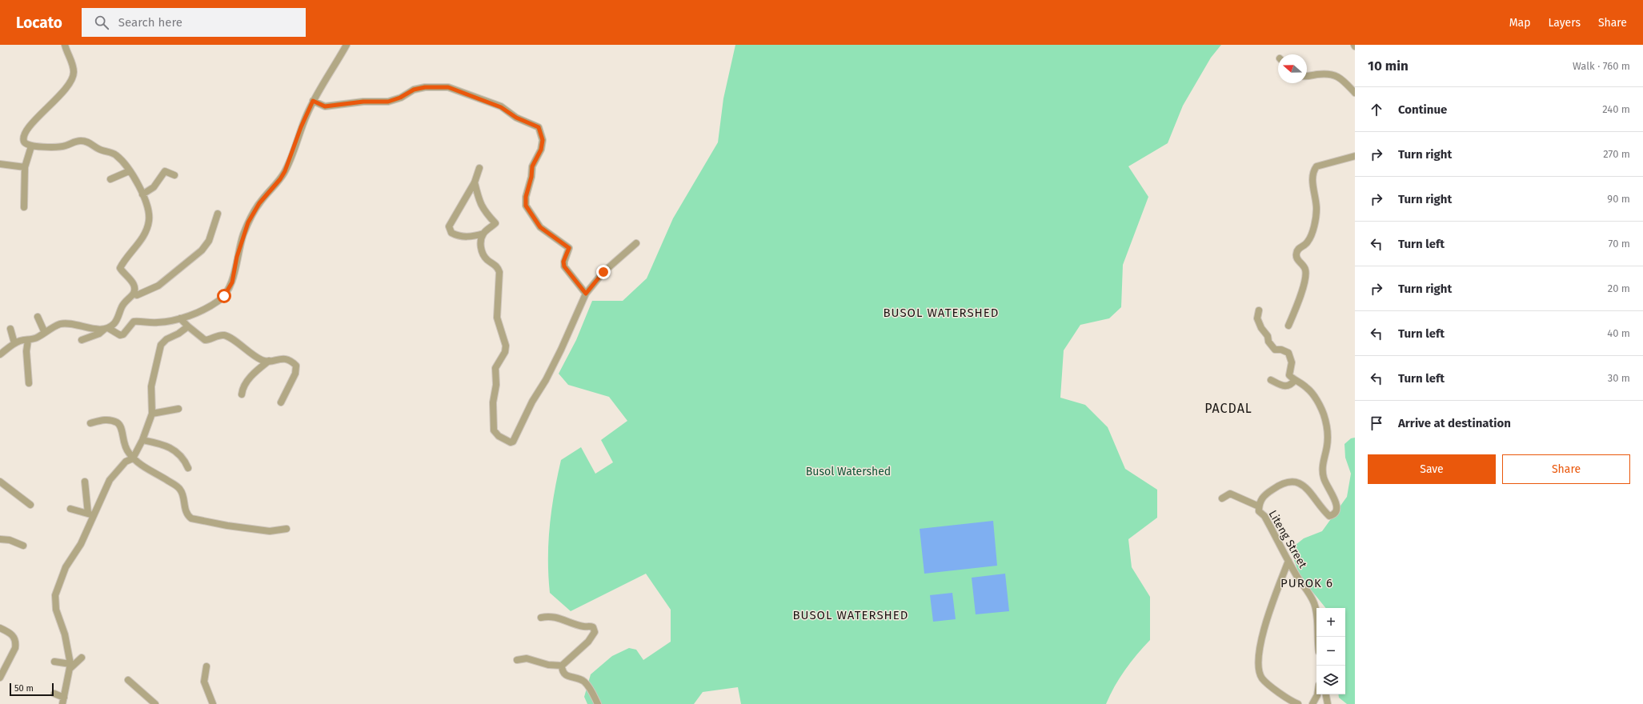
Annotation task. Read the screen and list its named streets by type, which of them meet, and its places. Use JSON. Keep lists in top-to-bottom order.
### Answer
{
  "streets": {
    "street": ["Liteng Street"]
  },
  "districts": [
    "BUSOL WATERSHED",
    "PACDAL",
    "PUROK 6",
    "BUSOL WATERSHED"
  ],
  "parks": ["Busol Watershed"],
  "scale_bar": "50 m",
  "north": "left",
  "page": {
    "header": "Locato",
    "search": "Search here",
    "nav": ["Map", "Layers", "Share"],
    "heading": ["10 min", "Walk · 760 m"],
    "list": [
      ["Continue", "240 m"],
      ["Turn right", "270 m"],
      ["Turn right", "90 m"],
      ["Turn left", "70 m"],
      ["Turn right", "20 m"],
      ["Turn left", "40 m"],
      ["Turn left", "30 m"],
      "Arrive at destination"
    ],
    "buttons": ["Save", "Share"],
    "map_buttons": ["+", "−"],
    "scale": "50 m"
  }
}
